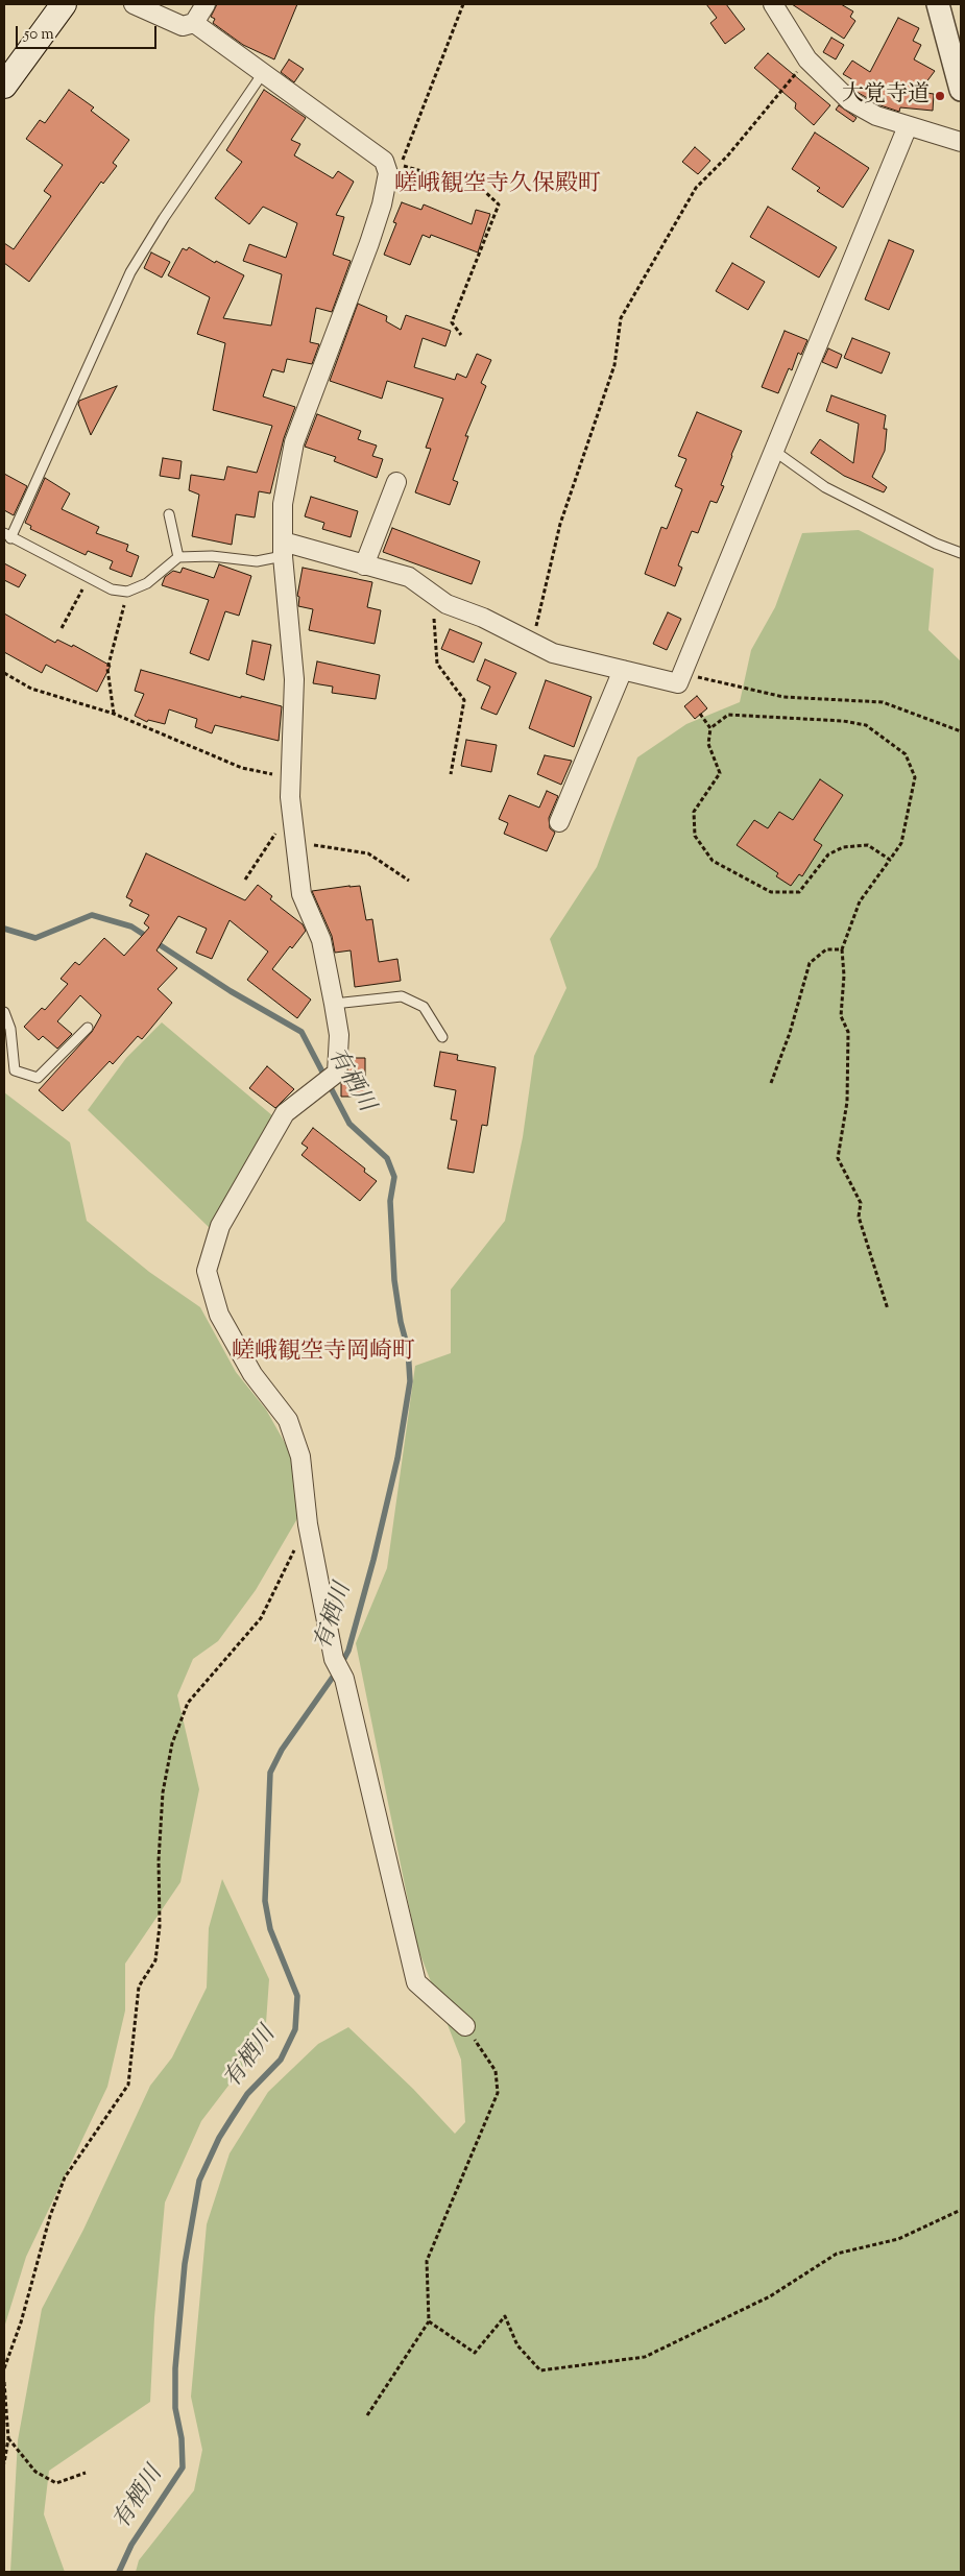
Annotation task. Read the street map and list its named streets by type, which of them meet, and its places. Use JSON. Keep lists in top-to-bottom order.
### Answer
{
  "districts": ["嵯峨観空寺久保殿町", "嵯峨観空寺岡崎町"],
  "water": ["有栖川"],
  "places": ["大覚寺道"],
  "scale_bar": "50 m"
}
